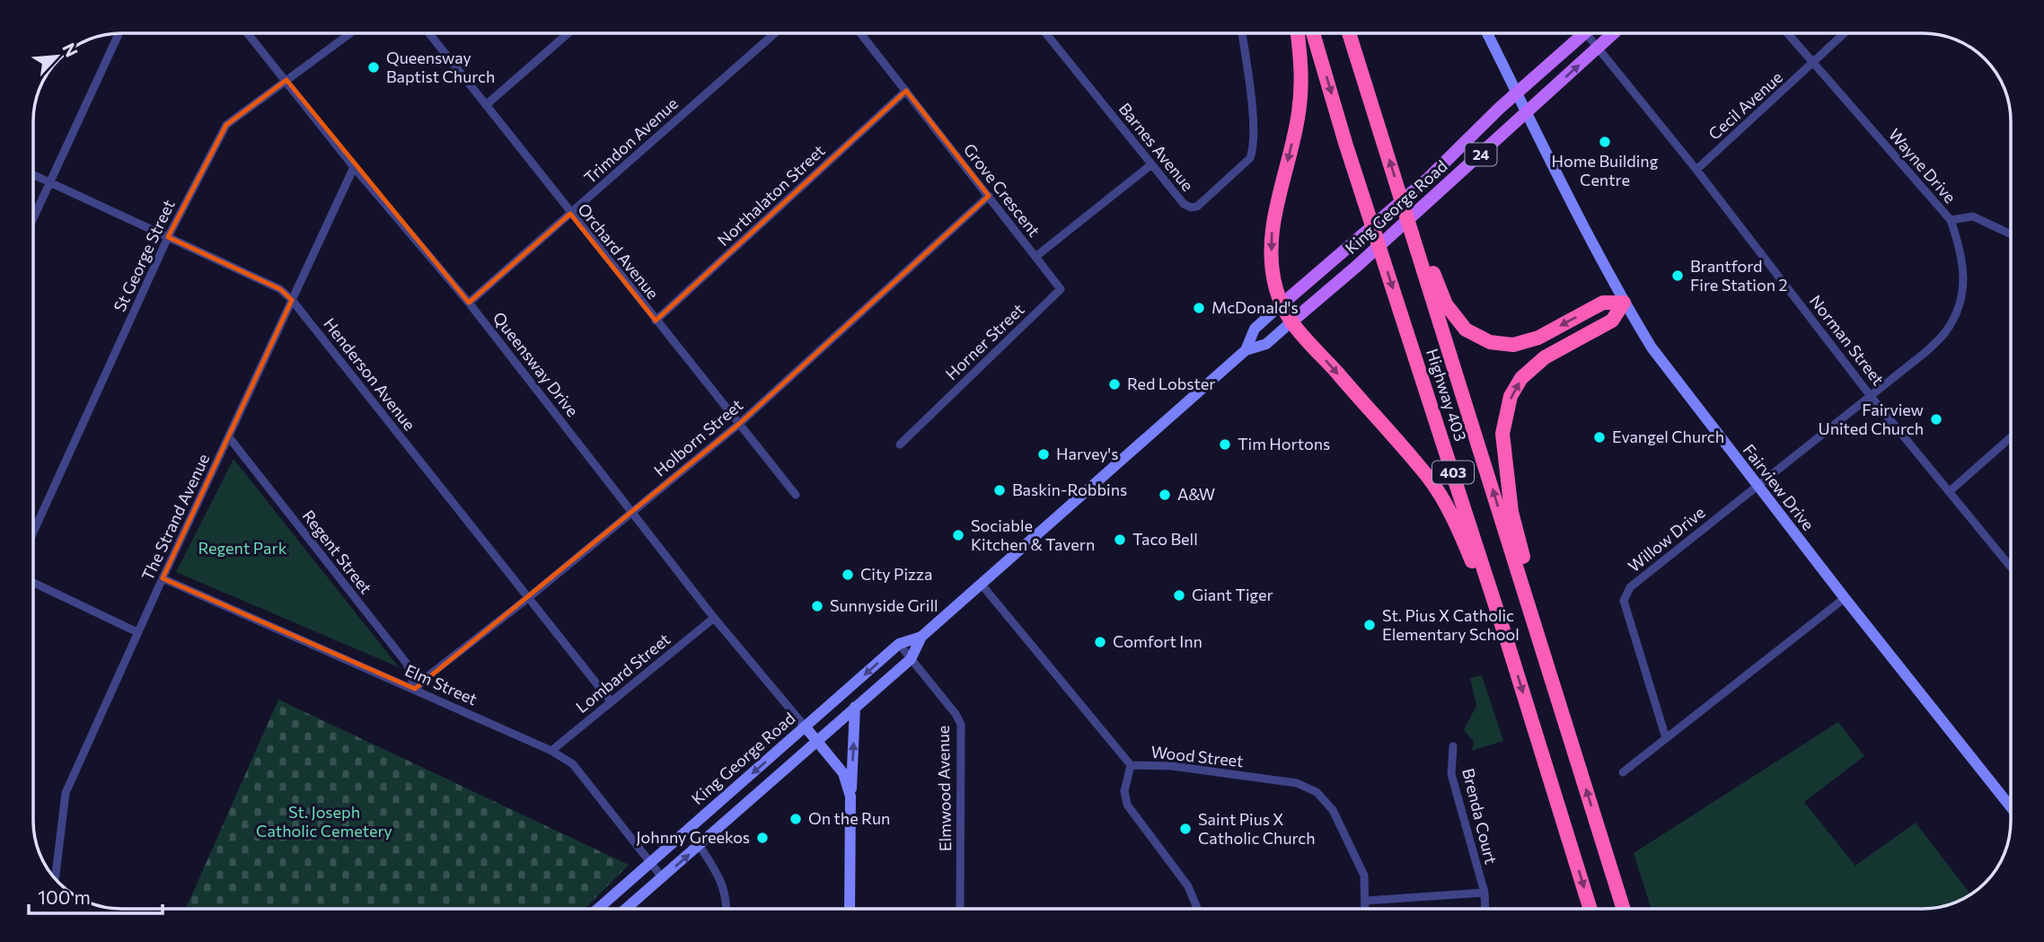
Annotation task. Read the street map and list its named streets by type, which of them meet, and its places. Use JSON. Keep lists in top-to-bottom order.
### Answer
{
  "streets": {
    "highway": ["Highway 403", "403"],
    "main road": ["24", "King George Road", "Fairview Drive"],
    "street": [
      "Cecil Avenue",
      "Trimdon Avenue",
      "Barnes Avenue",
      "Wayne Drive",
      "Grove Crescent",
      "Northalaton Street",
      "Orchard Avenue",
      "St George Street",
      "Norman Street",
      "Horner Street",
      "Queensway Drive",
      "Henderson Avenue",
      "Holborn Street",
      "The Strand Avenue",
      "Willow Drive",
      "Regent Street",
      "Lombard Street",
      "Elm Street",
      "Wood Street",
      "Elmwood Avenue",
      "Brenda Court"
    ]
  },
  "crossings": [
    ["Cecil Avenue", "Wayne Drive"],
    ["Cecil Avenue", "Norman Street"],
    ["Trimdon Avenue", "Orchard Avenue"],
    ["Trimdon Avenue", "Queensway Drive"],
    ["Barnes Avenue", "Grove Crescent"],
    ["Wayne Drive", "Norman Street"],
    ["Wayne Drive", "Fairview Drive"],
    ["Wayne Drive", "Willow Drive"],
    ["Grove Crescent", "Northalaton Street"],
    ["Grove Crescent", "Horner Street"],
    ["Grove Crescent", "Holborn Street"],
    ["Northalaton Street", "Orchard Avenue"],
    ["King George Road", "Norman Street"],
    ["King George Road", "Queensway Drive"],
    ["King George Road", "Fairview Drive"],
    ["King George Road", "Elm Street"],
    ["King George Road", "Wood Street"],
    ["King George Road", "Elmwood Avenue"],
    ["Orchard Avenue", "Holborn Street"],
    ["St George Street", "Queensway Drive"],
    ["St George Street", "Henderson Avenue"],
    ["Queensway Drive", "Holborn Street"],
    ["Queensway Drive", "The Strand Avenue"],
    ["Queensway Drive", "Lombard Street"],
    ["Henderson Avenue", "Holborn Street"],
    ["Henderson Avenue", "The Strand Avenue"],
    ["Henderson Avenue", "Lombard Street"],
    ["Holborn Street", "Regent Street"],
    ["Holborn Street", "Elm Street"],
    ["Fairview Drive", "Willow Drive"],
    ["The Strand Avenue", "Regent Street"],
    ["The Strand Avenue", "Elm Street"],
    ["Regent Street", "Elm Street"],
    ["Lombard Street", "Elm Street"]
  ],
  "parks": ["Regent Park", "St. Joseph Catholic Cemetery"],
  "places": [
    "Queensway Baptist Church",
    "Home Building Centre",
    "Brantford Fire Station 2",
    "McDonald's",
    "Red Lobster",
    "Fairview United Church",
    "Evangel Church",
    "Tim Hortons",
    "Harvey's",
    "Baskin-Robbins",
    "A&W",
    "Sociable Kitchen & Tavern",
    "Taco Bell",
    "City Pizza",
    "Giant Tiger",
    "Sunnyside Grill",
    "St. Pius X Catholic Elementary School",
    "Comfort Inn",
    "On the Run",
    "Saint Pius X Catholic Church",
    "Johnny Greekos"
  ],
  "scale_bar": "100 m",
  "north": "top right"
}
